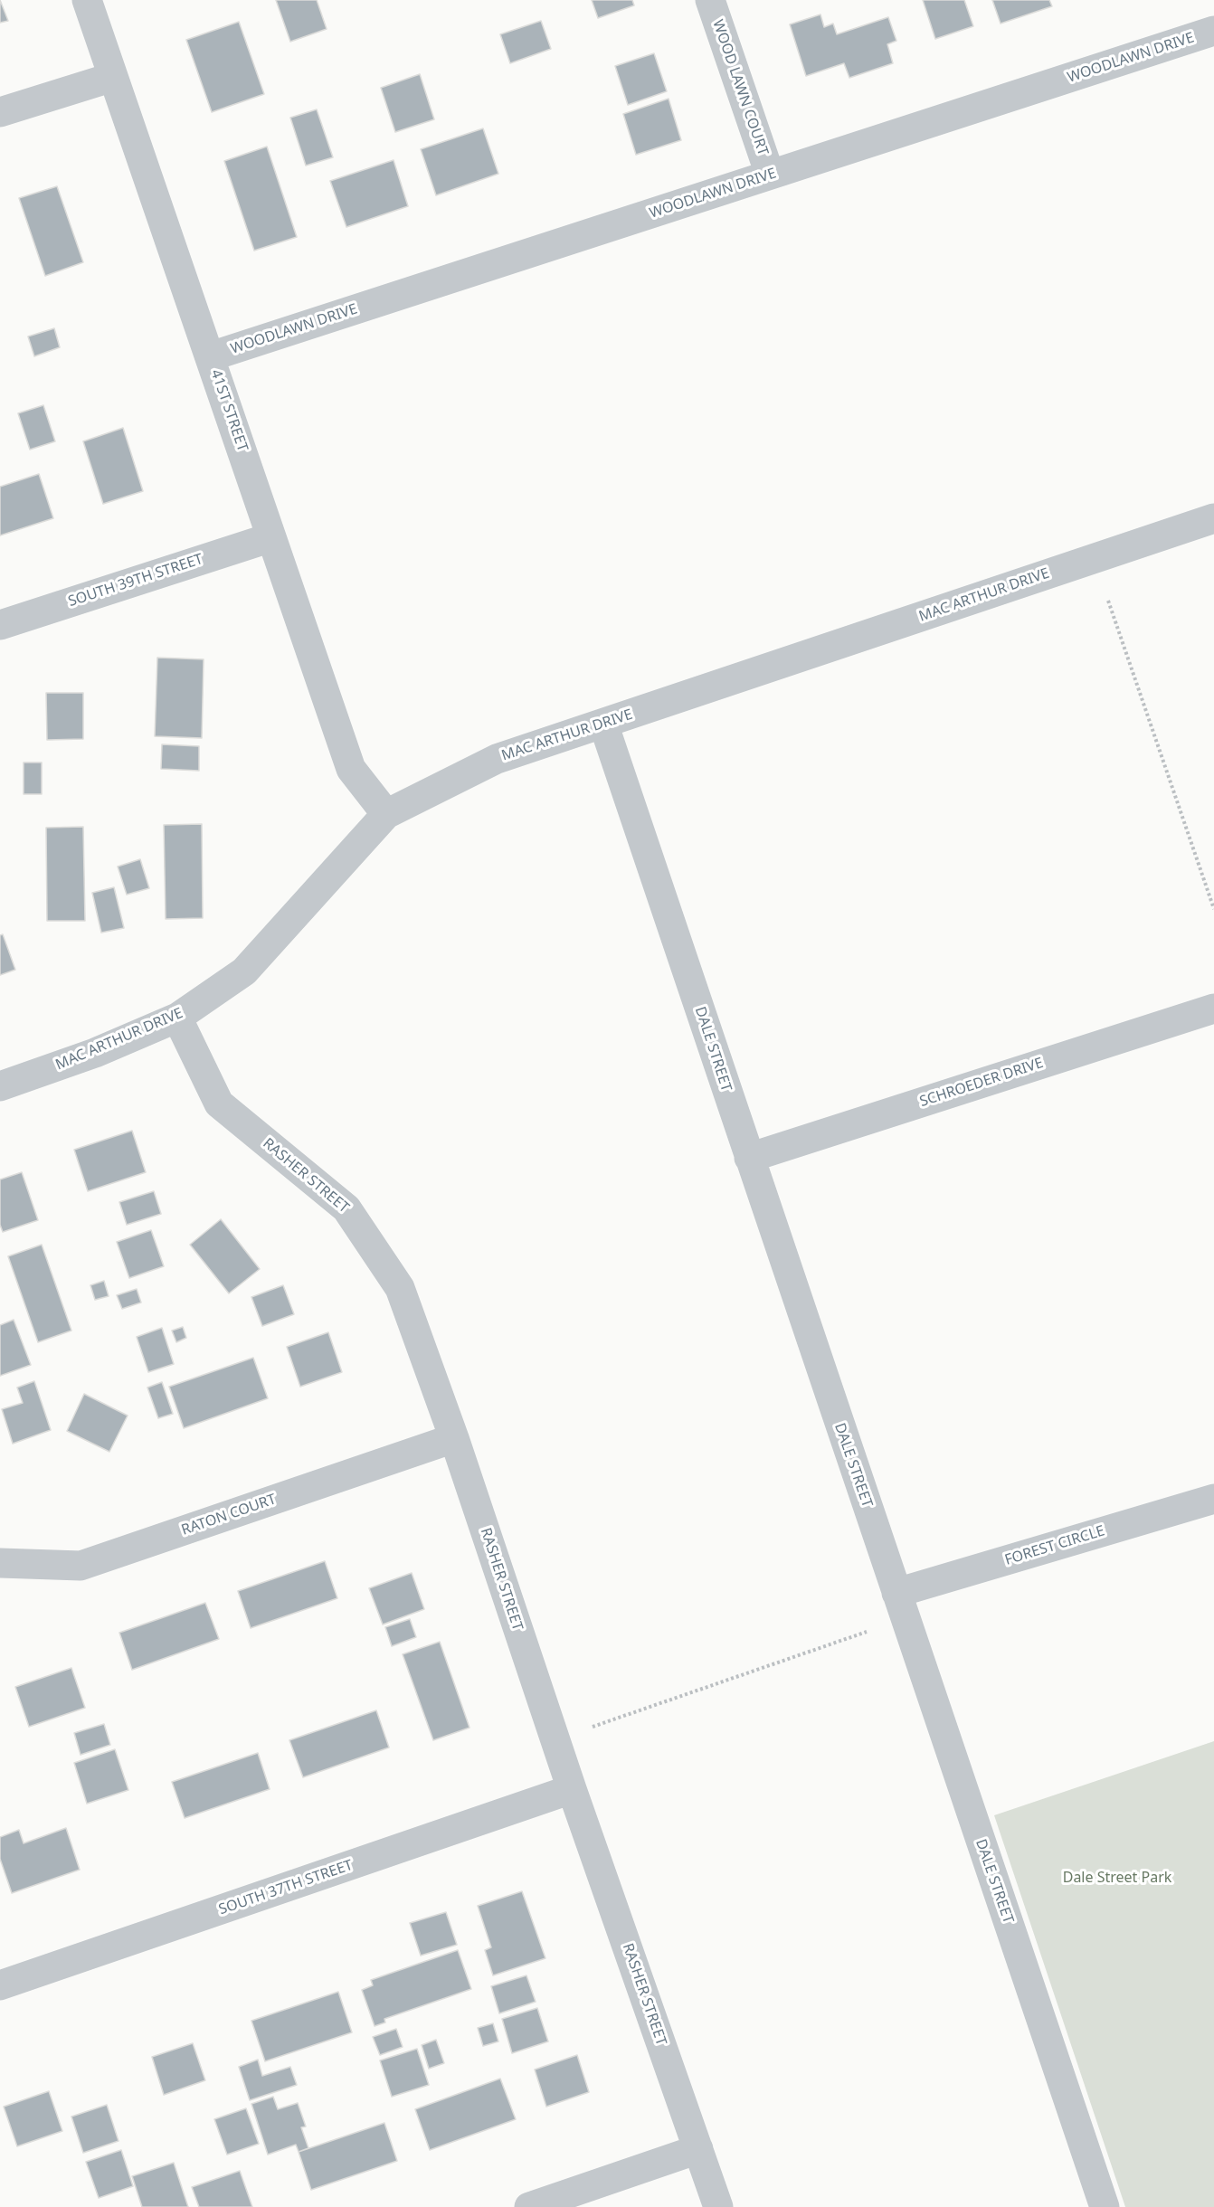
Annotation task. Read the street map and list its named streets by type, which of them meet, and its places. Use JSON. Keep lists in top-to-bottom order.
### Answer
{
  "streets": {
    "street": [
      "WOODLAWN DRIVE",
      "WOOD LAWN COURT",
      "41ST STREET",
      "SOUTH 39TH STREET",
      "MAC ARTHUR DRIVE",
      "DALE STREET",
      "SCHROEDER DRIVE",
      "RASHER STREET",
      "RATON COURT",
      "FOREST CIRCLE",
      "SOUTH 37TH STREET"
    ]
  },
  "crossings": [
    ["WOODLAWN DRIVE", "WOOD LAWN COURT"],
    ["WOODLAWN DRIVE", "41ST STREET"],
    ["41ST STREET", "SOUTH 39TH STREET"],
    ["41ST STREET", "MAC ARTHUR DRIVE"],
    ["MAC ARTHUR DRIVE", "DALE STREET"],
    ["MAC ARTHUR DRIVE", "RASHER STREET"],
    ["DALE STREET", "SCHROEDER DRIVE"],
    ["DALE STREET", "FOREST CIRCLE"],
    ["RASHER STREET", "RATON COURT"],
    ["RASHER STREET", "SOUTH 37TH STREET"]
  ],
  "parks": ["Dale Street Park"]
}
